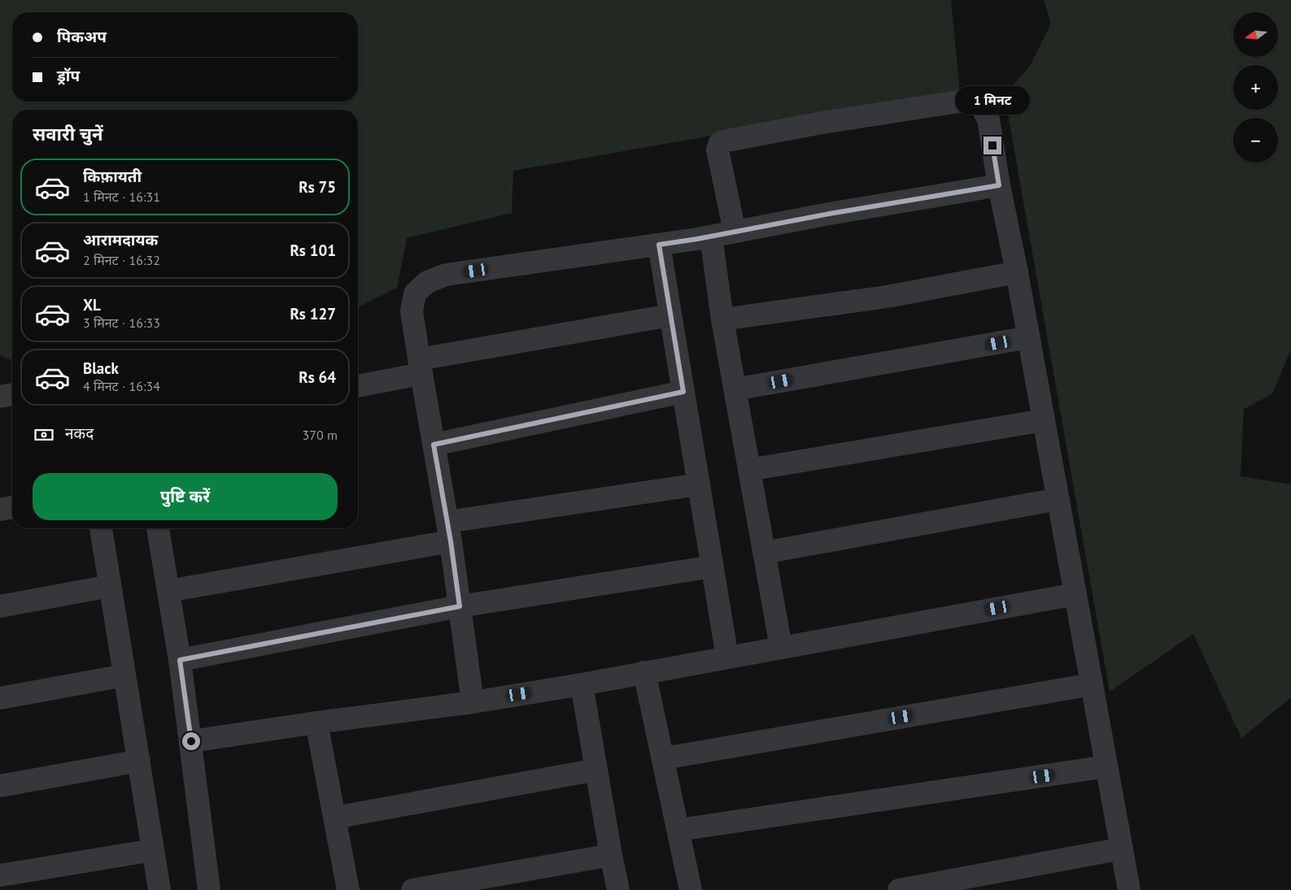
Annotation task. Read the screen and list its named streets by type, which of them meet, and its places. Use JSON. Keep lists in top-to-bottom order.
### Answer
{
  "north": "left",
  "page": {
    "map_buttons": ["+", "−"],
    "banner": ["पिकअप", "ड्रॉप"],
    "bubble": "1 मिनट",
    "heading": "सवारी चुनें",
    "list": [
      {
        "name": "किफ़ायती",
        "note": "1 मिनट · 16:31",
        "value": "Rs 75"
      },
      {
        "name": "आरामदायक",
        "note": "2 मिनट · 16:32",
        "value": "Rs 101"
      },
      {
        "name": "XL",
        "note": "3 मिनट · 16:33",
        "value": "Rs 127"
      },
      {
        "name": "Black",
        "note": "4 मिनट · 16:34",
        "value": "Rs 64"
      }
    ],
    "pay": ["नकद", "370 m"],
    "buttons": "पुष्टि करें"
  }
}
